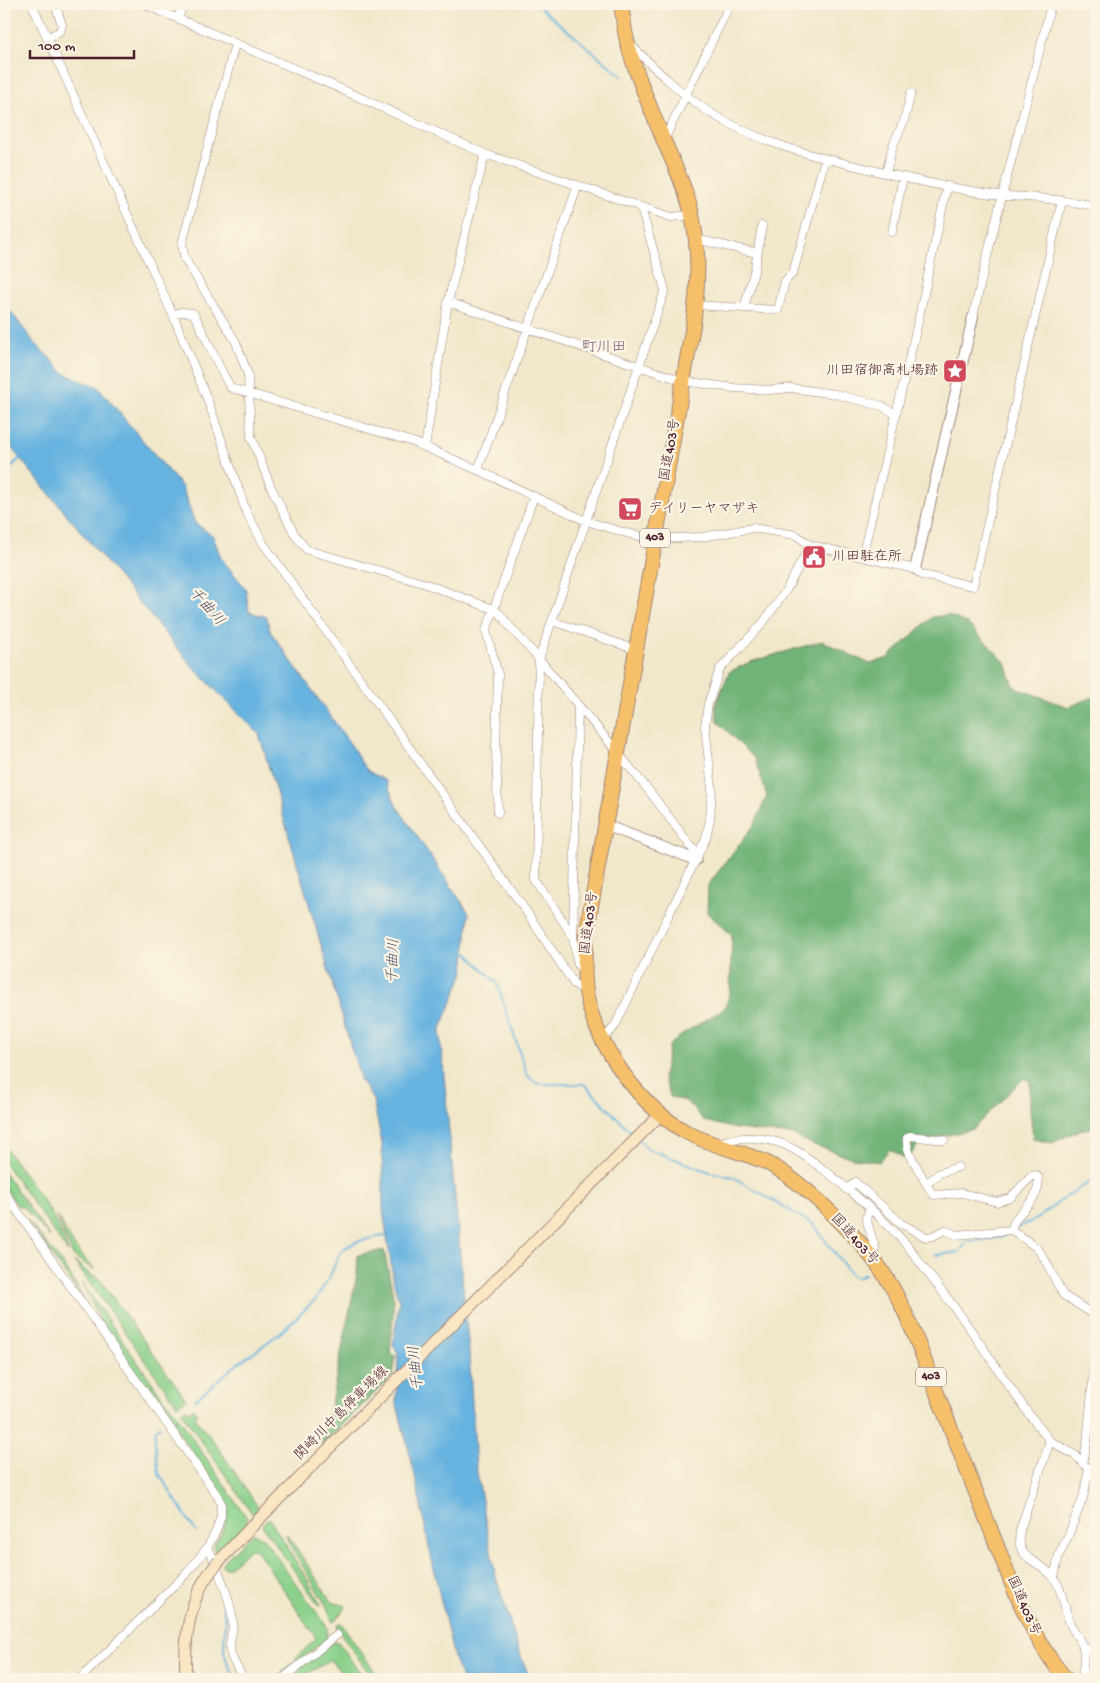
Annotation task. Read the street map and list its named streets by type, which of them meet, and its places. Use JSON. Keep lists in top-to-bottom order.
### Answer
{
  "streets": {
    "highway": ["国道403号", "403"],
    "main road": ["関崎川中島停車場線"]
  },
  "crossings": [
    ["国道403号", "関崎川中島停車場線"]
  ],
  "districts": ["町川田"],
  "water": ["千曲川"],
  "places": {
    "place": ["川田宿御高札場跡"],
    "supermarket": ["デイリーヤマザキ"],
    "public building": ["川田駐在所"]
  },
  "scale_bar": "100 m"
}
